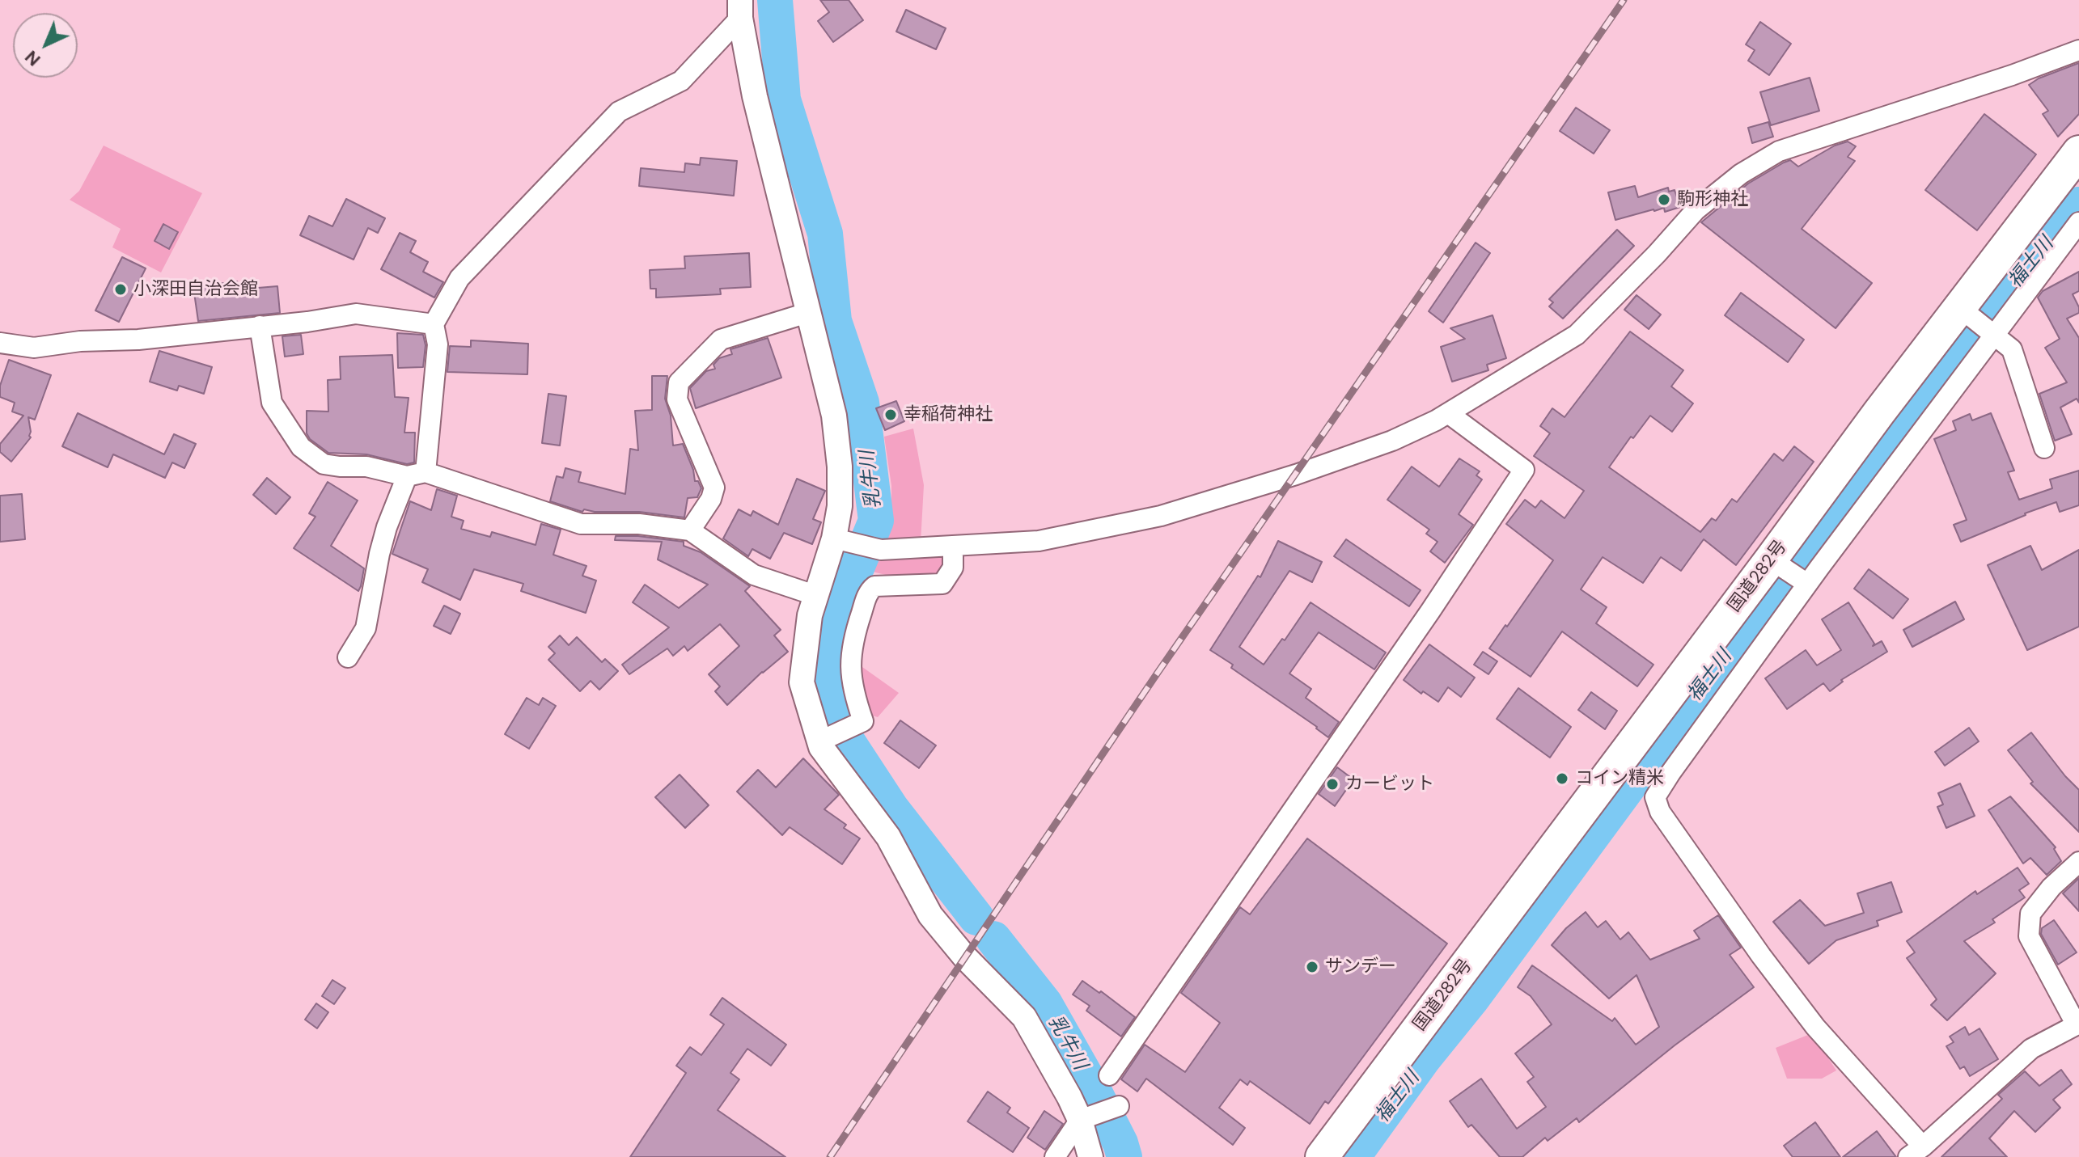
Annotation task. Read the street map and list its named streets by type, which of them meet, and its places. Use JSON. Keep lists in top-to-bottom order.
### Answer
{
  "streets": {
    "highway": ["国道282号"]
  },
  "water": ["福士川", "乳牛川"],
  "places": [
    "駒形神社",
    "小深田自治会館",
    "幸稲荷神社",
    "コイン精米",
    "カービット",
    "サンデー"
  ],
  "north": "bottom left"
}
